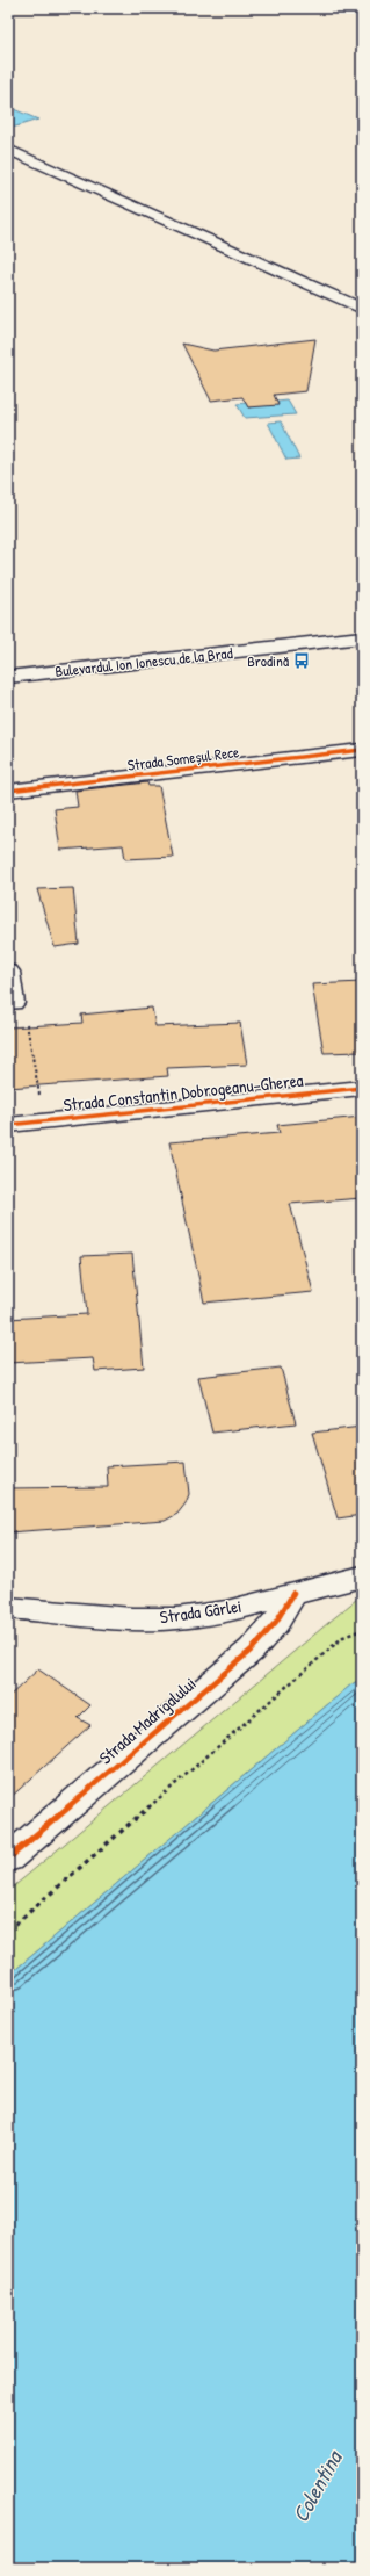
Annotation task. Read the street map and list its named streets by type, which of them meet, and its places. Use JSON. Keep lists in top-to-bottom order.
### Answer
{
  "streets": {
    "street": [
      "Bulevardul Ion Ionescu de la Brad",
      "Strada Someșul Rece",
      "Strada Constantin Dobrogeanu-Gherea",
      "Strada Gârlei",
      "Strada Madrigalului"
    ]
  },
  "crossings": [
    ["Strada Gârlei", "Strada Madrigalului"]
  ],
  "water": ["Colentina"],
  "places": {
    "bus stop": ["Brodină"]
  }
}
